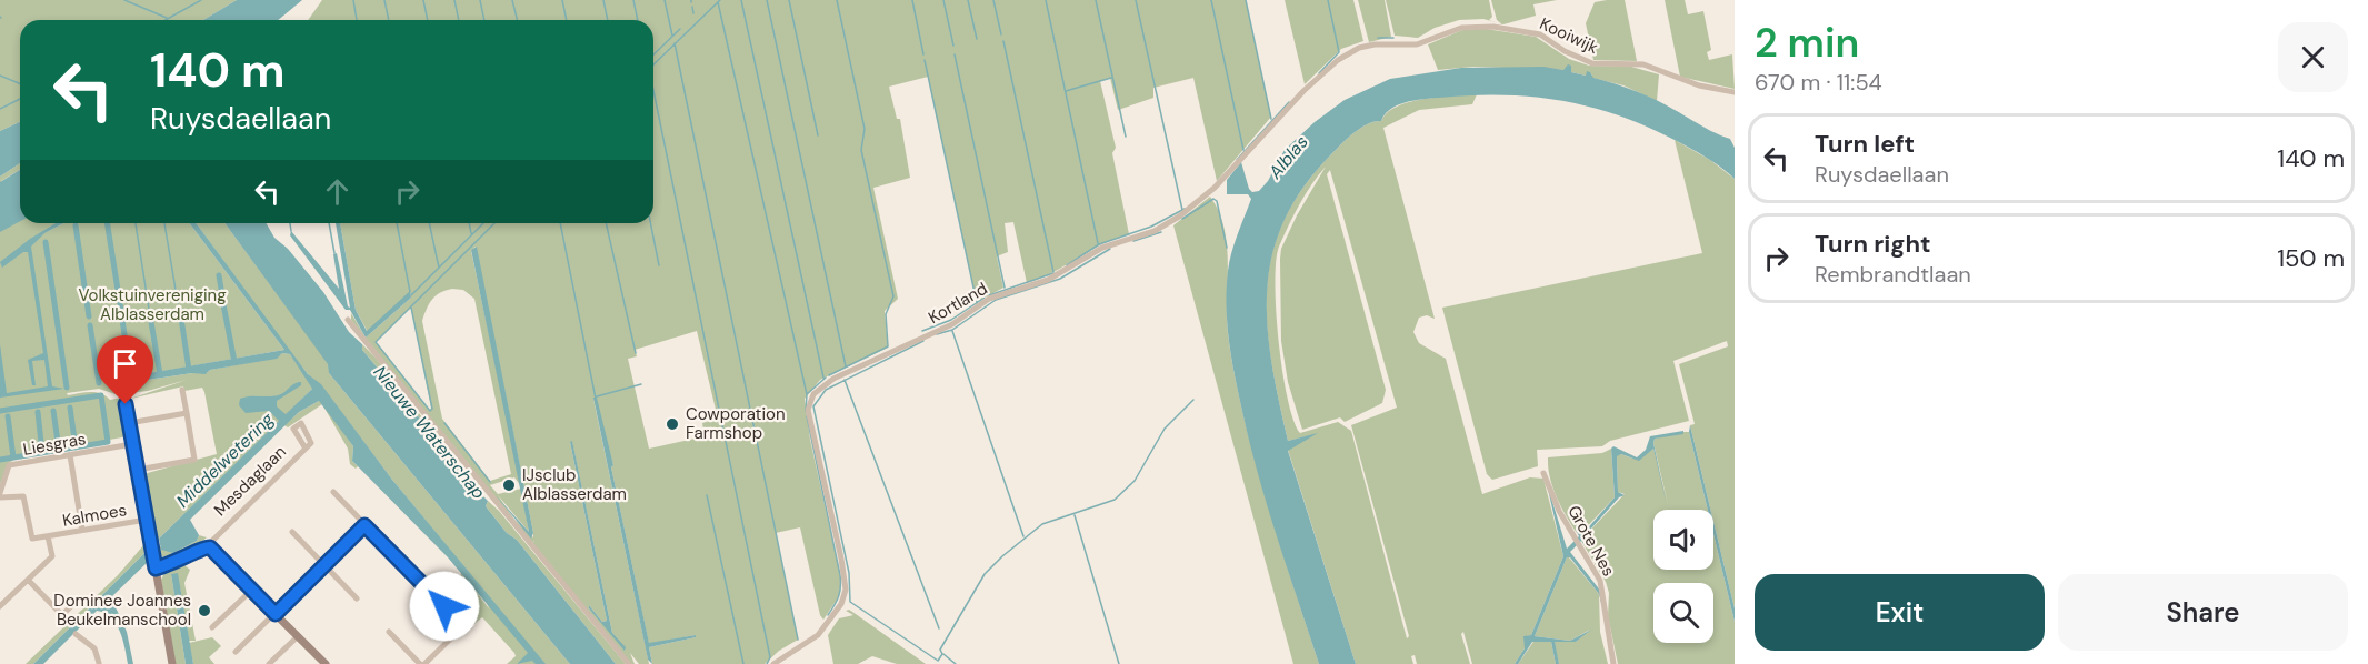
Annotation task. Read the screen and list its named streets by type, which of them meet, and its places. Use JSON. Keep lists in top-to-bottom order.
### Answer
{
  "streets": {
    "street": [
      "Kooiwijk",
      "Kortland",
      "Liesgras",
      "Mesdaglaan",
      "Kalmoes",
      "Grote Nes"
    ]
  },
  "crossings": [
    ["Kooiwijk", "Kortland"]
  ],
  "water": ["Alblas", "Nieuwe Waterschap", "Middelwetering"],
  "parks": ["Volkstuinvereniging Alblasserdam"],
  "places": ["Cowporation Farmshop", "IJsclub Alblasserdam", "Dominee Joannes Beukelmanschool"],
  "page": {
    "heading": ["2 min", "670 m · 11:54"],
    "turn": ["140 m", "Ruysdaellaan"],
    "list": [
      {
        "name": "Turn left",
        "note": "Ruysdaellaan",
        "value": "140 m"
      },
      {
        "name": "Turn right",
        "note": "Rembrandtlaan",
        "value": "150 m"
      }
    ],
    "buttons": ["Exit", "Share"]
  }
}
